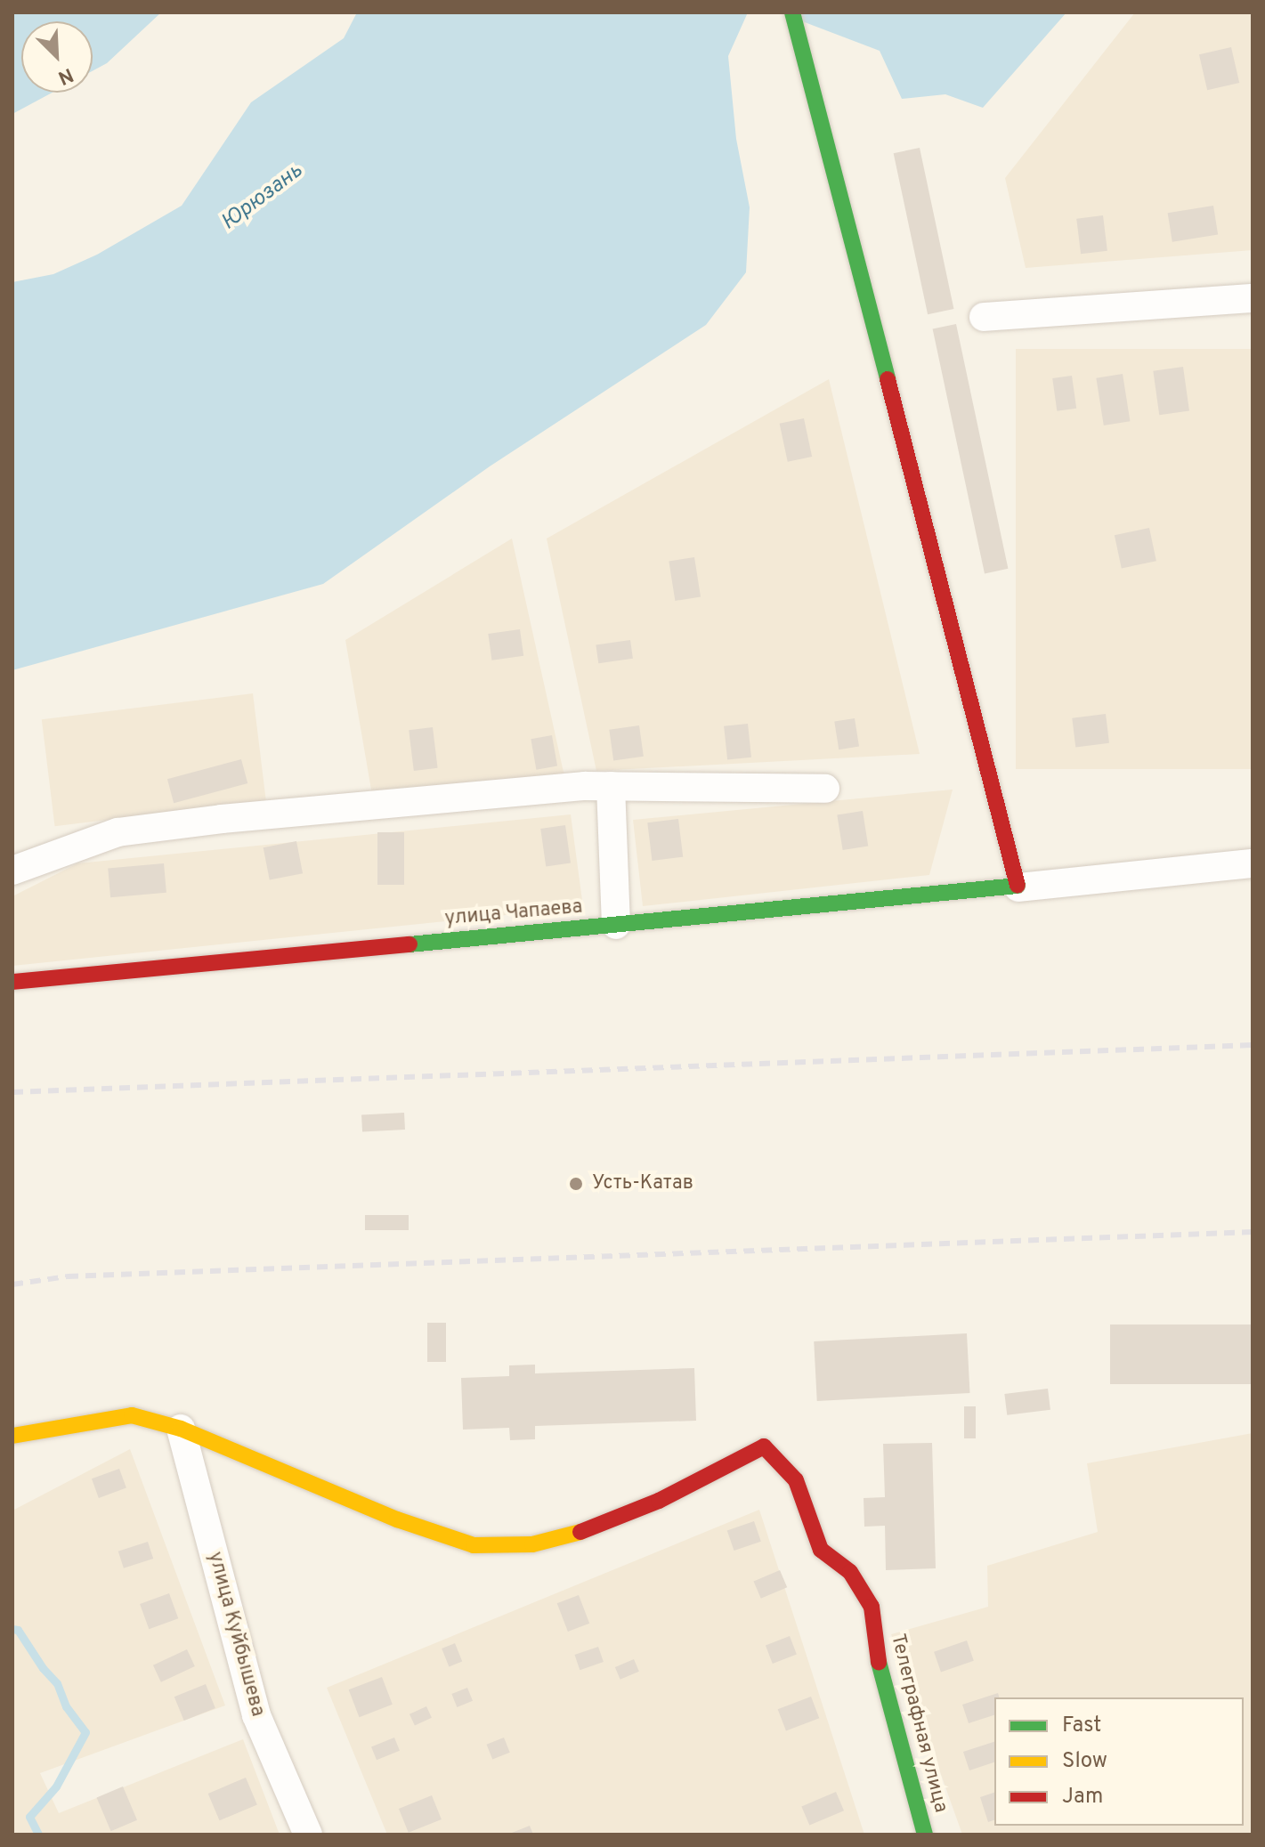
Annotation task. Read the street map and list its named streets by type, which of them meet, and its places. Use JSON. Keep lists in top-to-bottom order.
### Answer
{
  "streets": {
    "main road": ["улица Чапаева", "Телеграфная улица"],
    "street": ["улица Куйбышева"]
  },
  "crossings": [
    ["улица Куйбышева", "Телеграфная улица"]
  ],
  "water": ["Юрюзань"],
  "places": ["Усть-Катав"],
  "legend": ["Fast", "Slow", "Jam"],
  "north": "bottom right"
}
